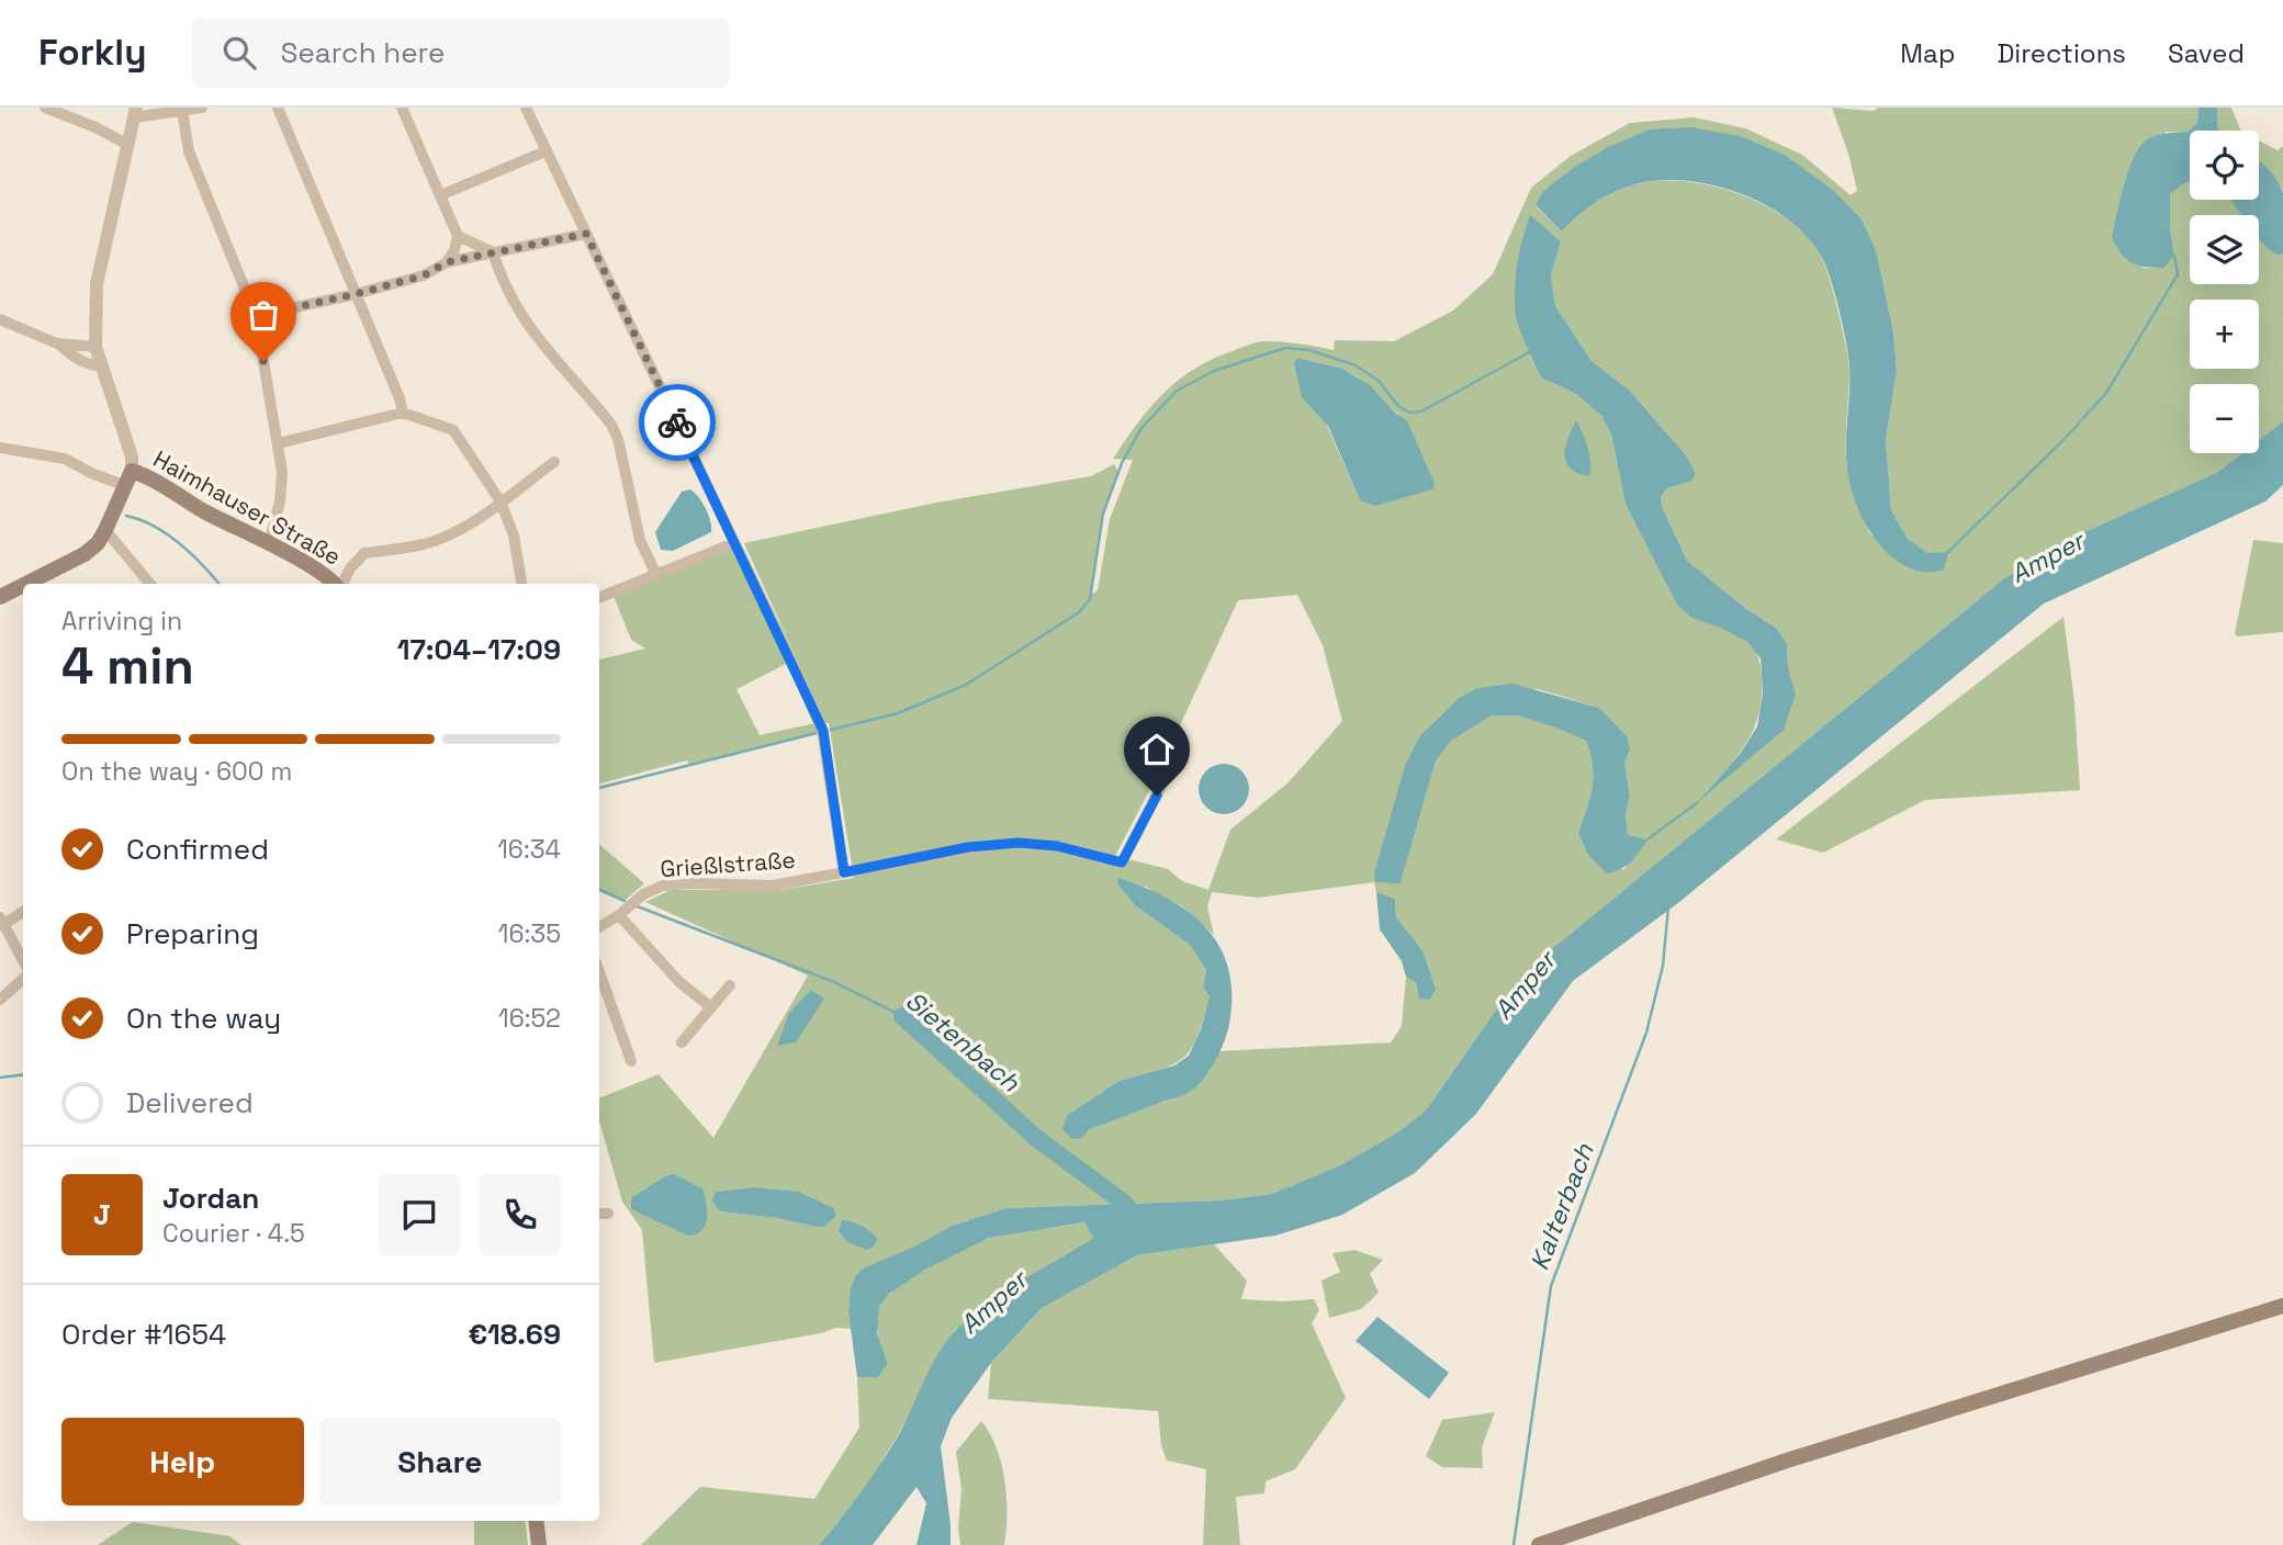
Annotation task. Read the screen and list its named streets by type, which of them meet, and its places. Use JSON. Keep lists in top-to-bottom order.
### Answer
{
  "streets": {
    "main road": ["Haimhauser Straße"],
    "street": ["Grießlstraße"]
  },
  "water": ["Amper", "Sietenbach", "Kalterbach"],
  "page": {
    "header": "Forkly",
    "search": "Search here",
    "nav": ["Map", "Directions", "Saved"],
    "map_buttons": ["+", "−"],
    "heading": ["4 min", "Arriving in", "17:04–17:09"],
    "panel": [
      "Jordan",
      "Courier · 4.5",
      "Order #1654",
      "€18.69"
    ],
    "bar": "On the way · 600 m",
    "list": [
      ["Confirmed", "16:34"],
      ["Preparing", "16:35"],
      ["On the way", "16:52"],
      "Delivered"
    ],
    "round": "J",
    "buttons": ["Help", "Share"]
  }
}
